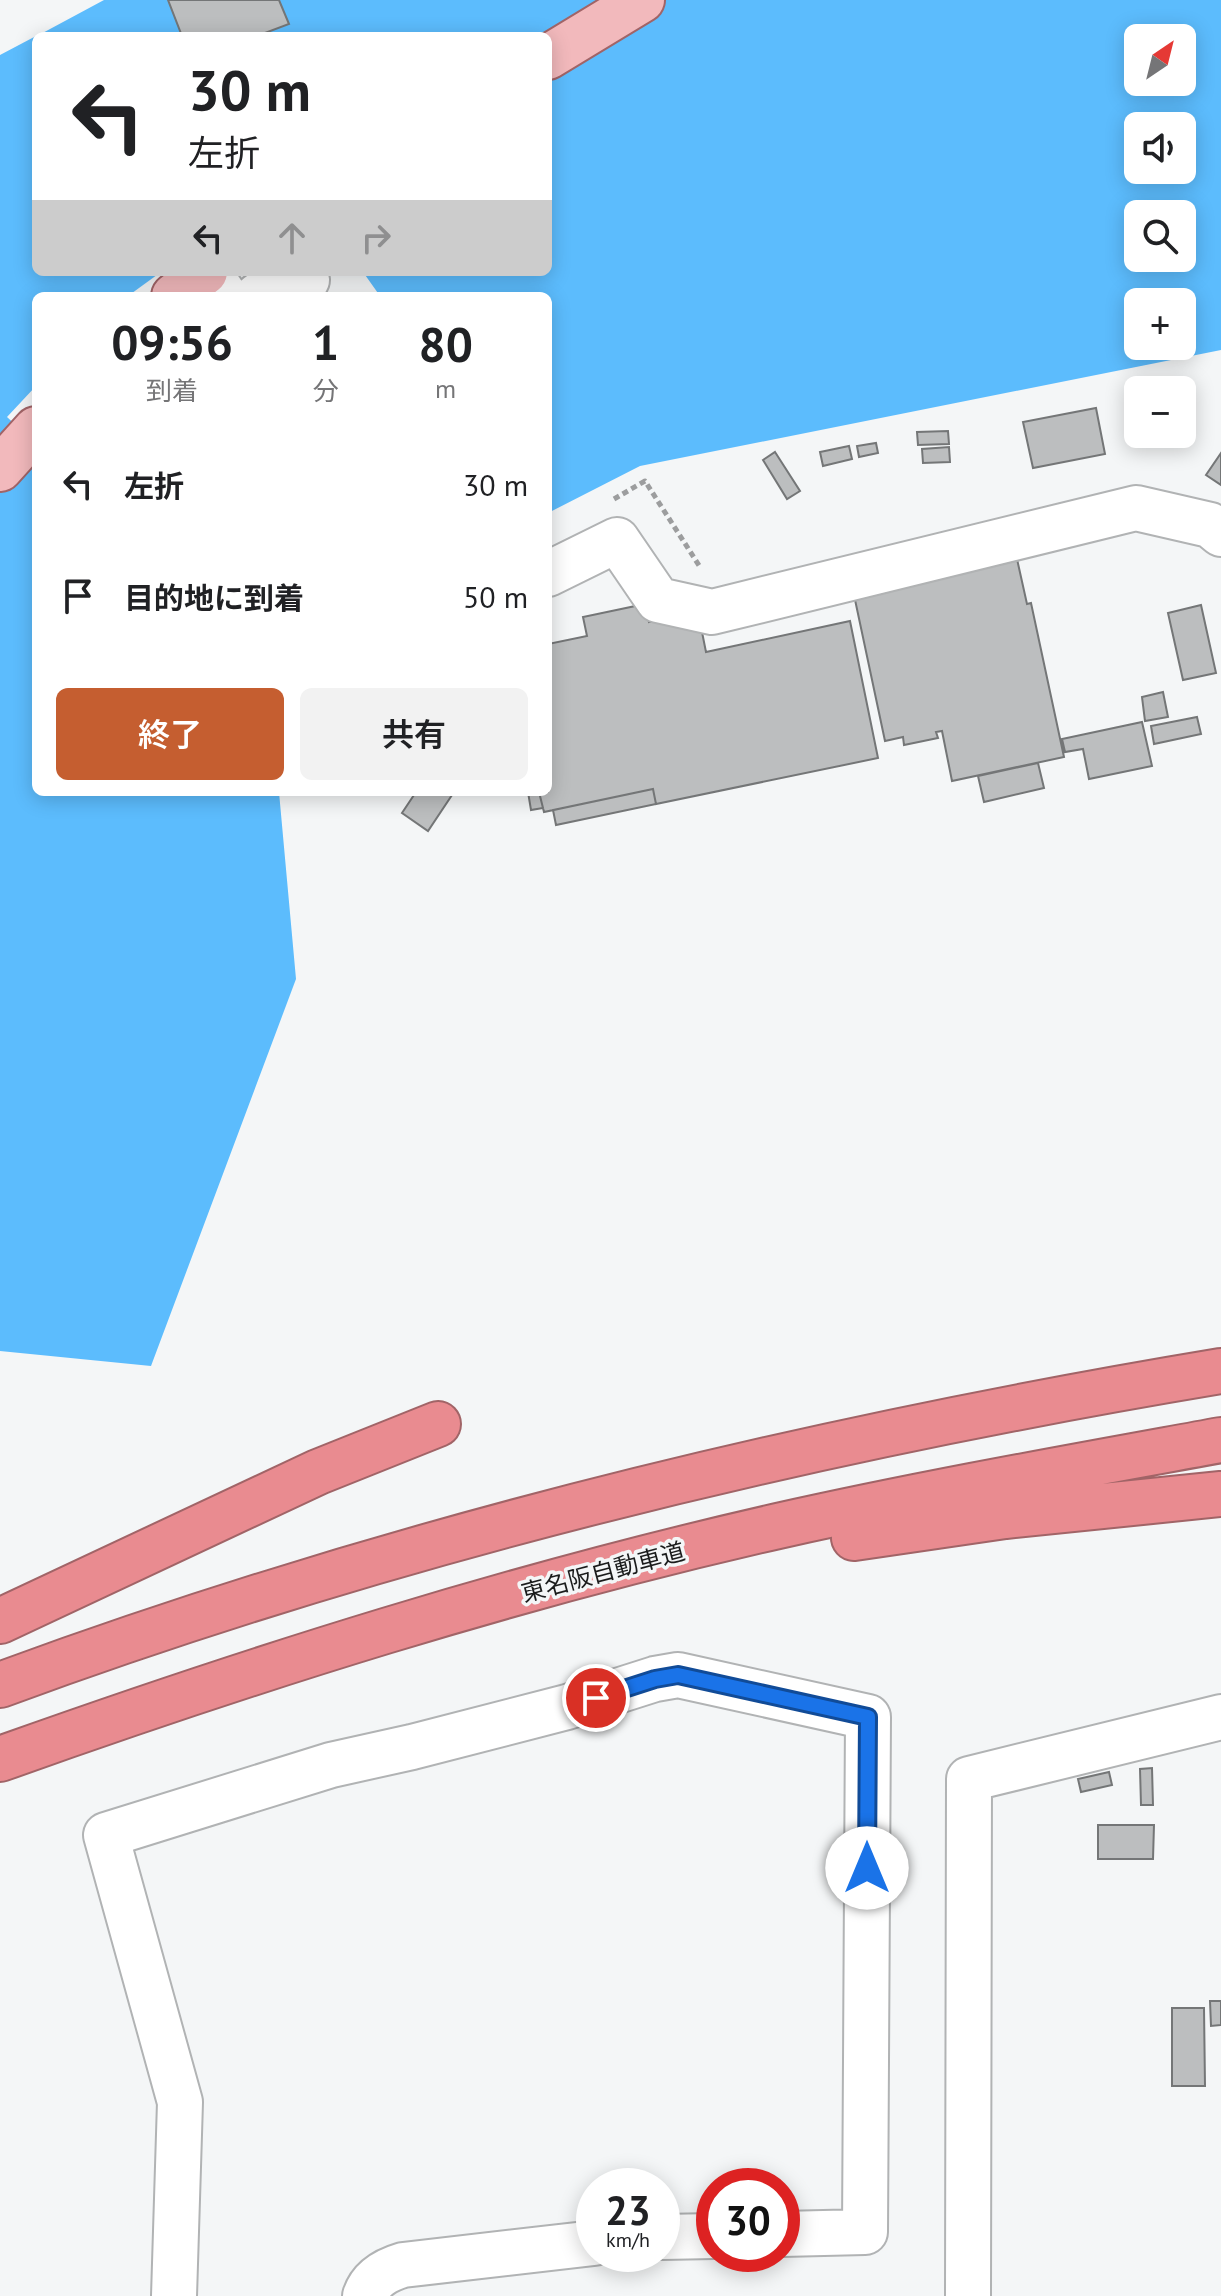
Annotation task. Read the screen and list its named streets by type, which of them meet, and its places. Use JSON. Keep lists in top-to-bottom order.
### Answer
{
  "streets": {
    "highway": ["東名阪自動車道"]
  },
  "north": "top right",
  "page": {
    "map_buttons": ["+", "−"],
    "turn": ["30 m", "左折"],
    "eta": [
      "09:56",
      "到着",
      "1",
      "分",
      "80",
      "m"
    ],
    "list": [
      {
        "name": "左折",
        "value": "30 m"
      },
      {
        "name": "目的地に到着",
        "value": "50 m"
      }
    ],
    "buttons": ["終了", "共有"],
    "speed": "23 km/h",
    "limit": "30"
  }
}
